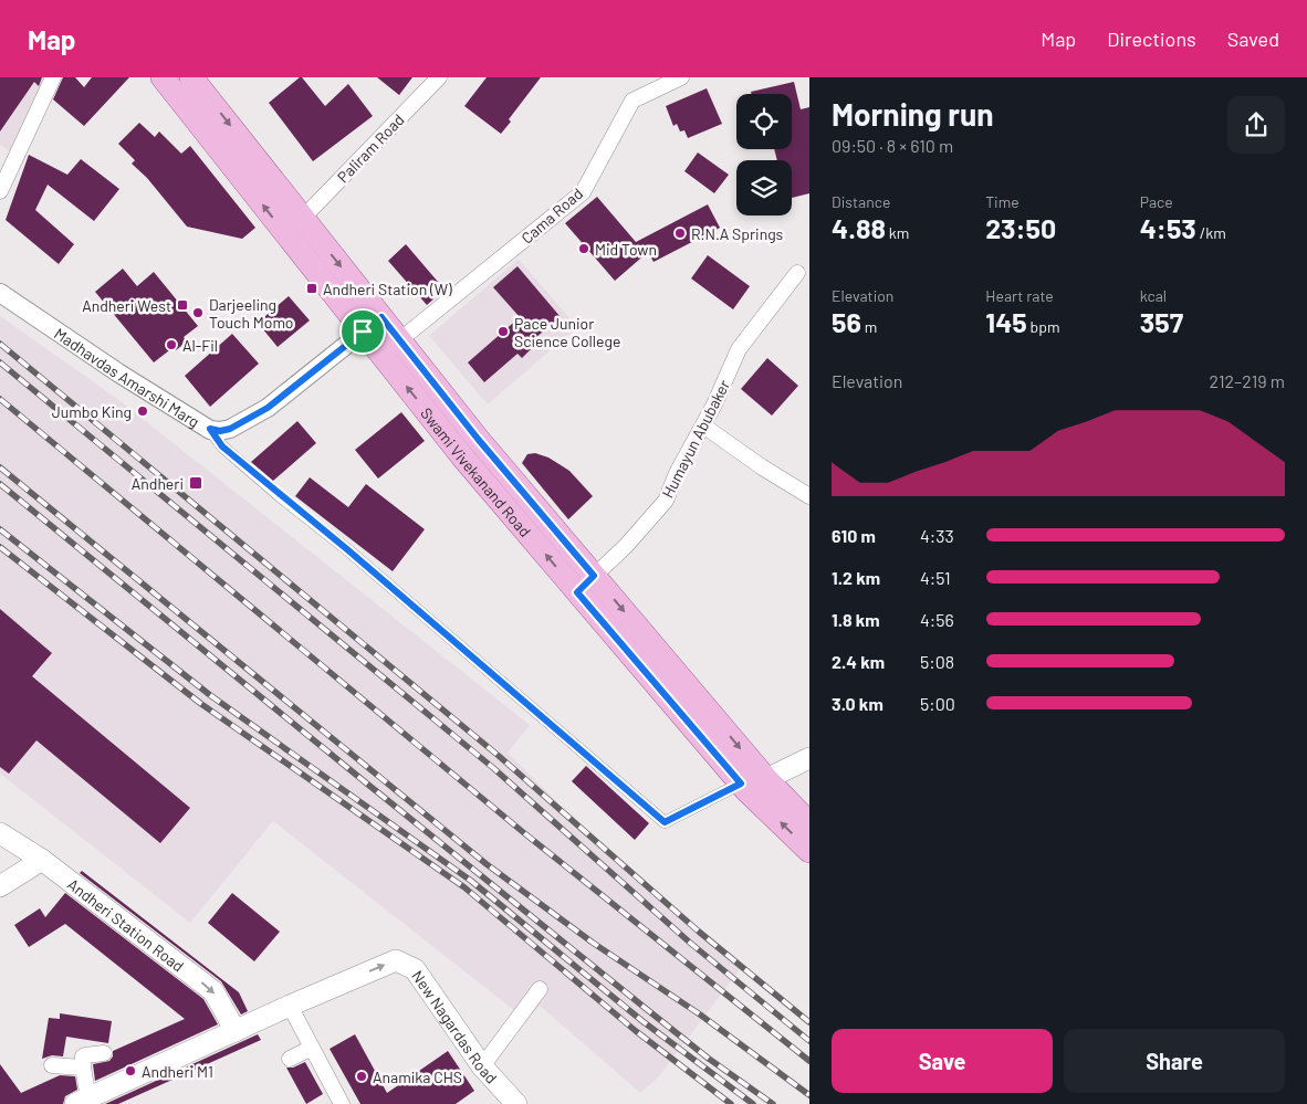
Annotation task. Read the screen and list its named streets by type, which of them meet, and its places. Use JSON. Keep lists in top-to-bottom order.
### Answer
{
  "streets": {
    "main road": ["Swami Vivekanand Road", "Andheri Station Road", "New Nagardas Road"],
    "street": [
      "Paliram Road",
      "Cama Road",
      "Madhavdas Amarshi Marg",
      "Humayun Abubaker"
    ]
  },
  "crossings": [
    ["Paliram Road", "Swami Vivekanand Road"],
    ["Cama Road", "Swami Vivekanand Road"],
    ["Madhavdas Amarshi Marg", "Swami Vivekanand Road"],
    ["Humayun Abubaker", "Swami Vivekanand Road"],
    ["Andheri Station Road", "New Nagardas Road"]
  ],
  "one_way": ["Andheri Station Road"],
  "places": {
    "other": [
      "R.N.A Springs",
      "Mid Town",
      "Darjeeling Touch Momo",
      "Pace Junior Science College",
      "Al-Fil",
      "Jumbo King",
      "Andheri M1",
      "Anamika CHS"
    ],
    "transit": ["Andheri Station (W)", "Andheri West", "Andheri"]
  },
  "page": {
    "header": "Map",
    "nav": ["Map", "Directions", "Saved"],
    "heading": ["Morning run", "09:50 · 8 × 610 m"],
    "stats": [
      ["Distance", "4.88 km"],
      ["Time", "23:50"],
      ["Pace", "4:53 /km"],
      ["Elevation", "56 m"],
      ["Heart rate", "145 bpm"],
      ["kcal", "357"]
    ],
    "chart": ["Elevation", "212–219 m"],
    "list": [
      {
        "name": "610 m",
        "note": "4:33"
      },
      {
        "name": "1.2 km",
        "note": "4:51"
      },
      {
        "name": "1.8 km",
        "note": "4:56"
      },
      {
        "name": "2.4 km",
        "note": "5:08"
      },
      {
        "name": "3.0 km",
        "note": "5:00"
      }
    ],
    "buttons": ["Save", "Share"]
  }
}
